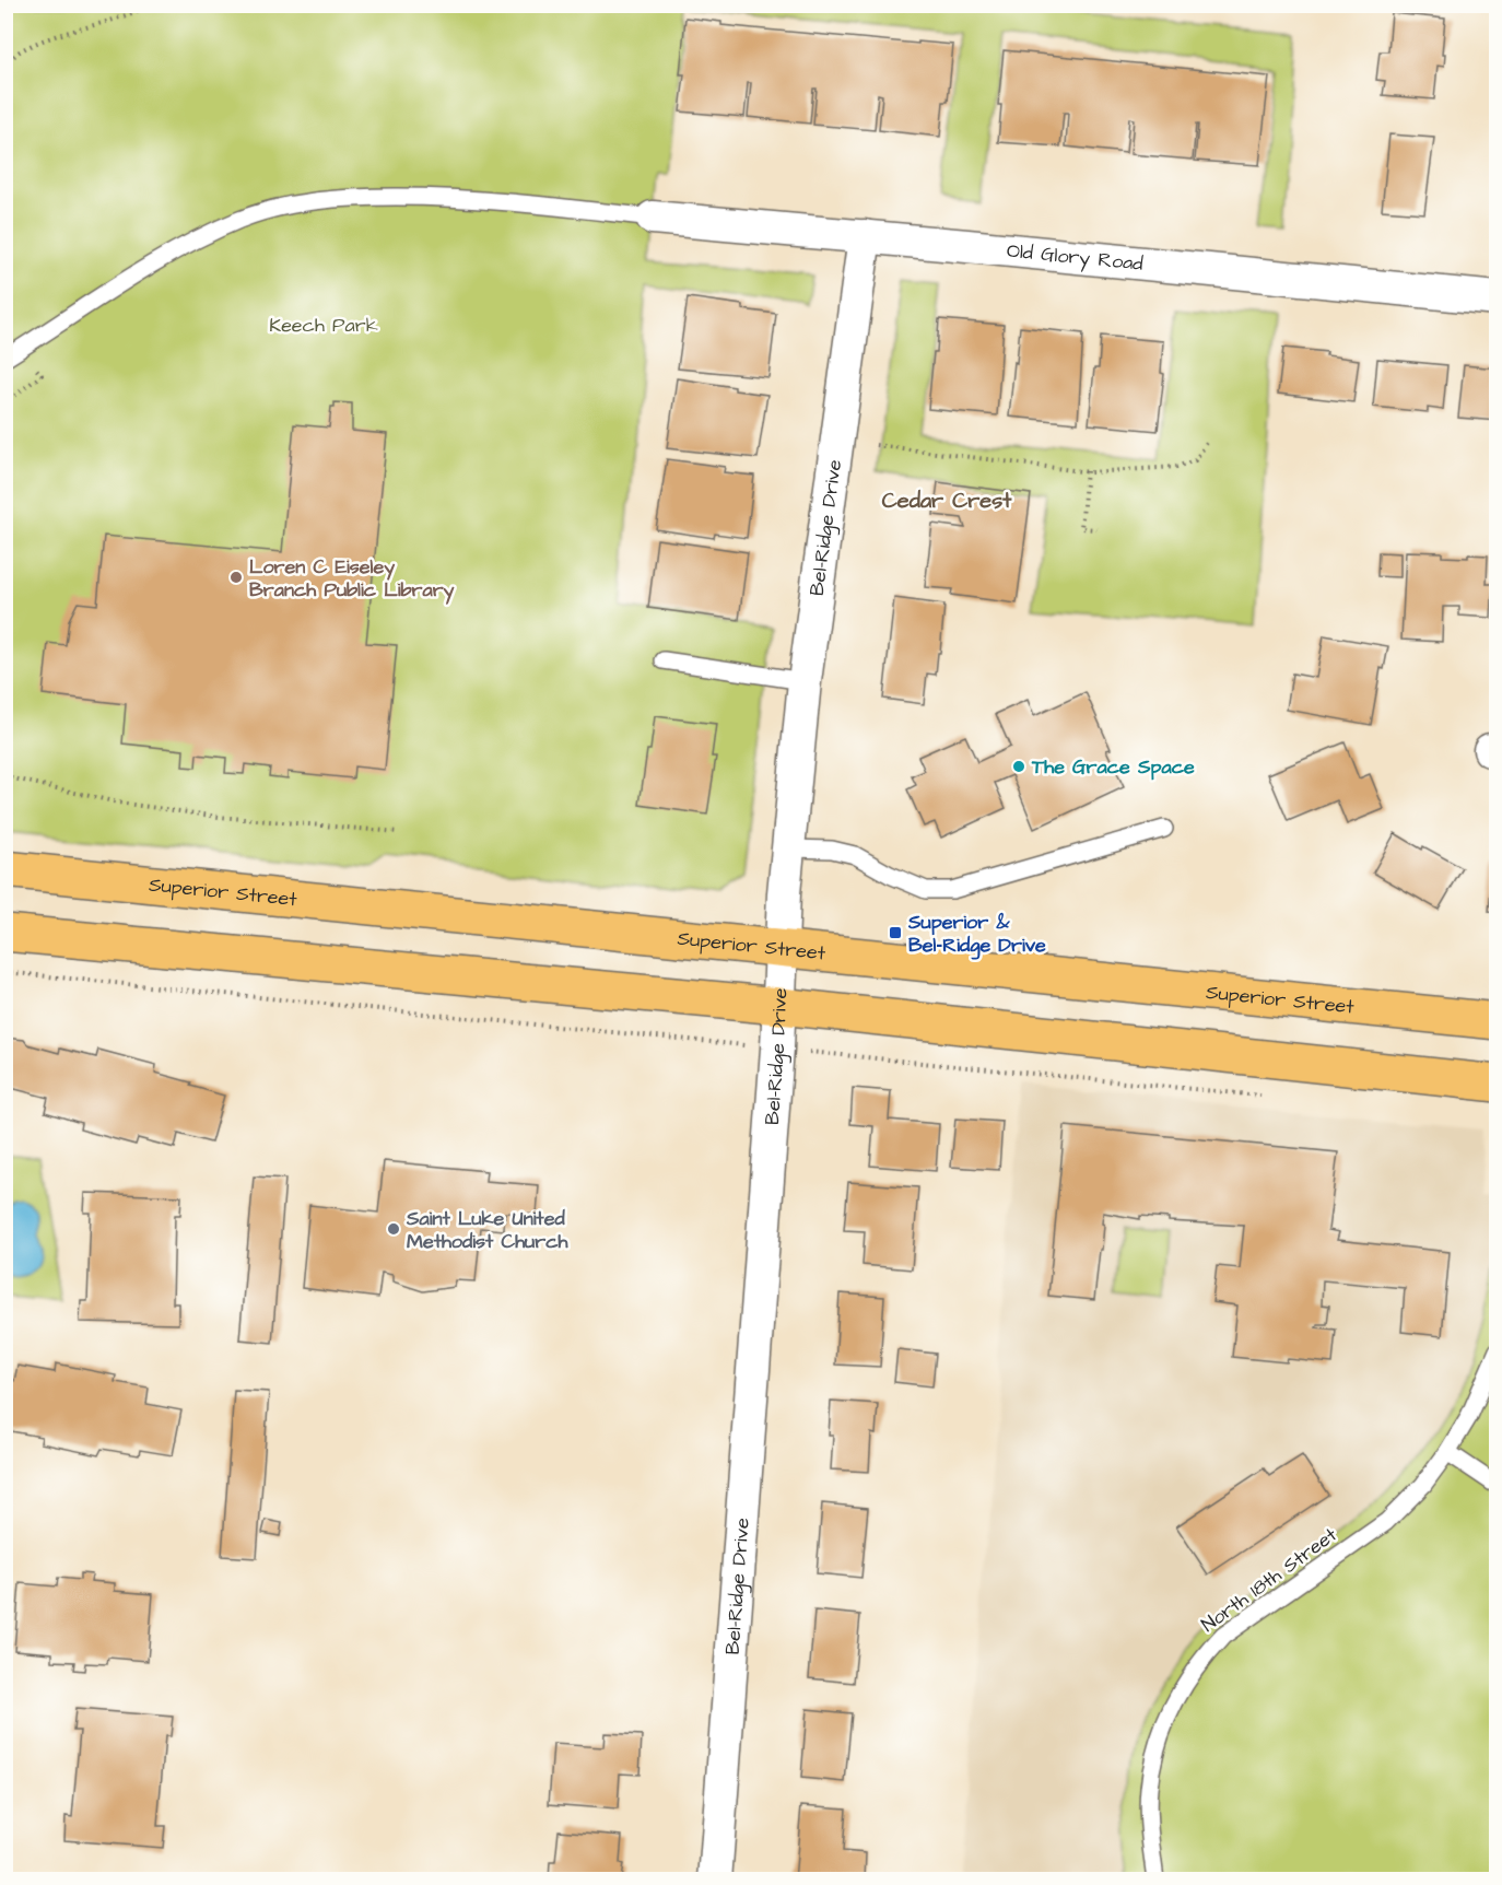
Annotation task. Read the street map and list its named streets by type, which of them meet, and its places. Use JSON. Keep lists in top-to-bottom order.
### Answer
{
  "streets": {
    "main road": ["Superior Street"],
    "street": ["Old Glory Road", "Bel-Ridge Drive"],
    "lane": ["North 18th Street"]
  },
  "crossings": [
    ["Old Glory Road", "Bel-Ridge Drive"],
    ["Bel-Ridge Drive", "Superior Street"]
  ],
  "districts": ["Cedar Crest"],
  "parks": ["Keech Park"],
  "places": {
    "other": ["Loren C Eiseley Branch Public Library", "The Grace Space", "Saint Luke United Methodist Church"],
    "transit": ["Superior & Bel‐Ridge Drive"]
  }
}
